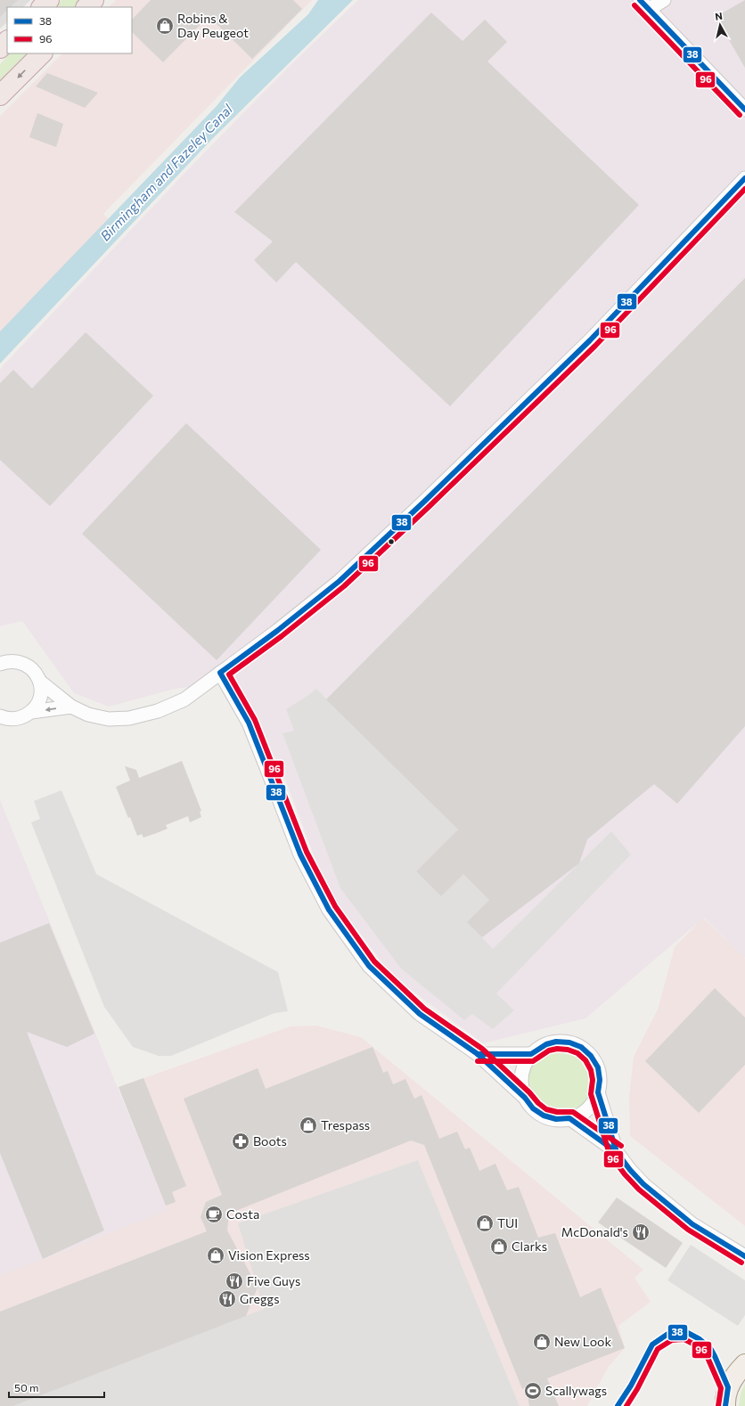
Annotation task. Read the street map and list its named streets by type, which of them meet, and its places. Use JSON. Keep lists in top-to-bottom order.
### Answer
{
  "water": ["Birmingham and Fazeley Canal"],
  "places": {
    "shop": [
      "Robins & Day Peugeot",
      "Trespass",
      "TUI",
      "Clarks",
      "Vision Express",
      "New Look"
    ],
    "pharmacy": ["Boots"],
    "cafe": ["Costa"],
    "restaurant": ["McDonald's", "Five Guys", "Greggs"],
    "sports": ["Scallywags"]
  },
  "lines": ["transit line 38", "transit line 96"],
  "legend": ["38", "96"],
  "scale_bar": "50 m",
  "north": "top"
}
